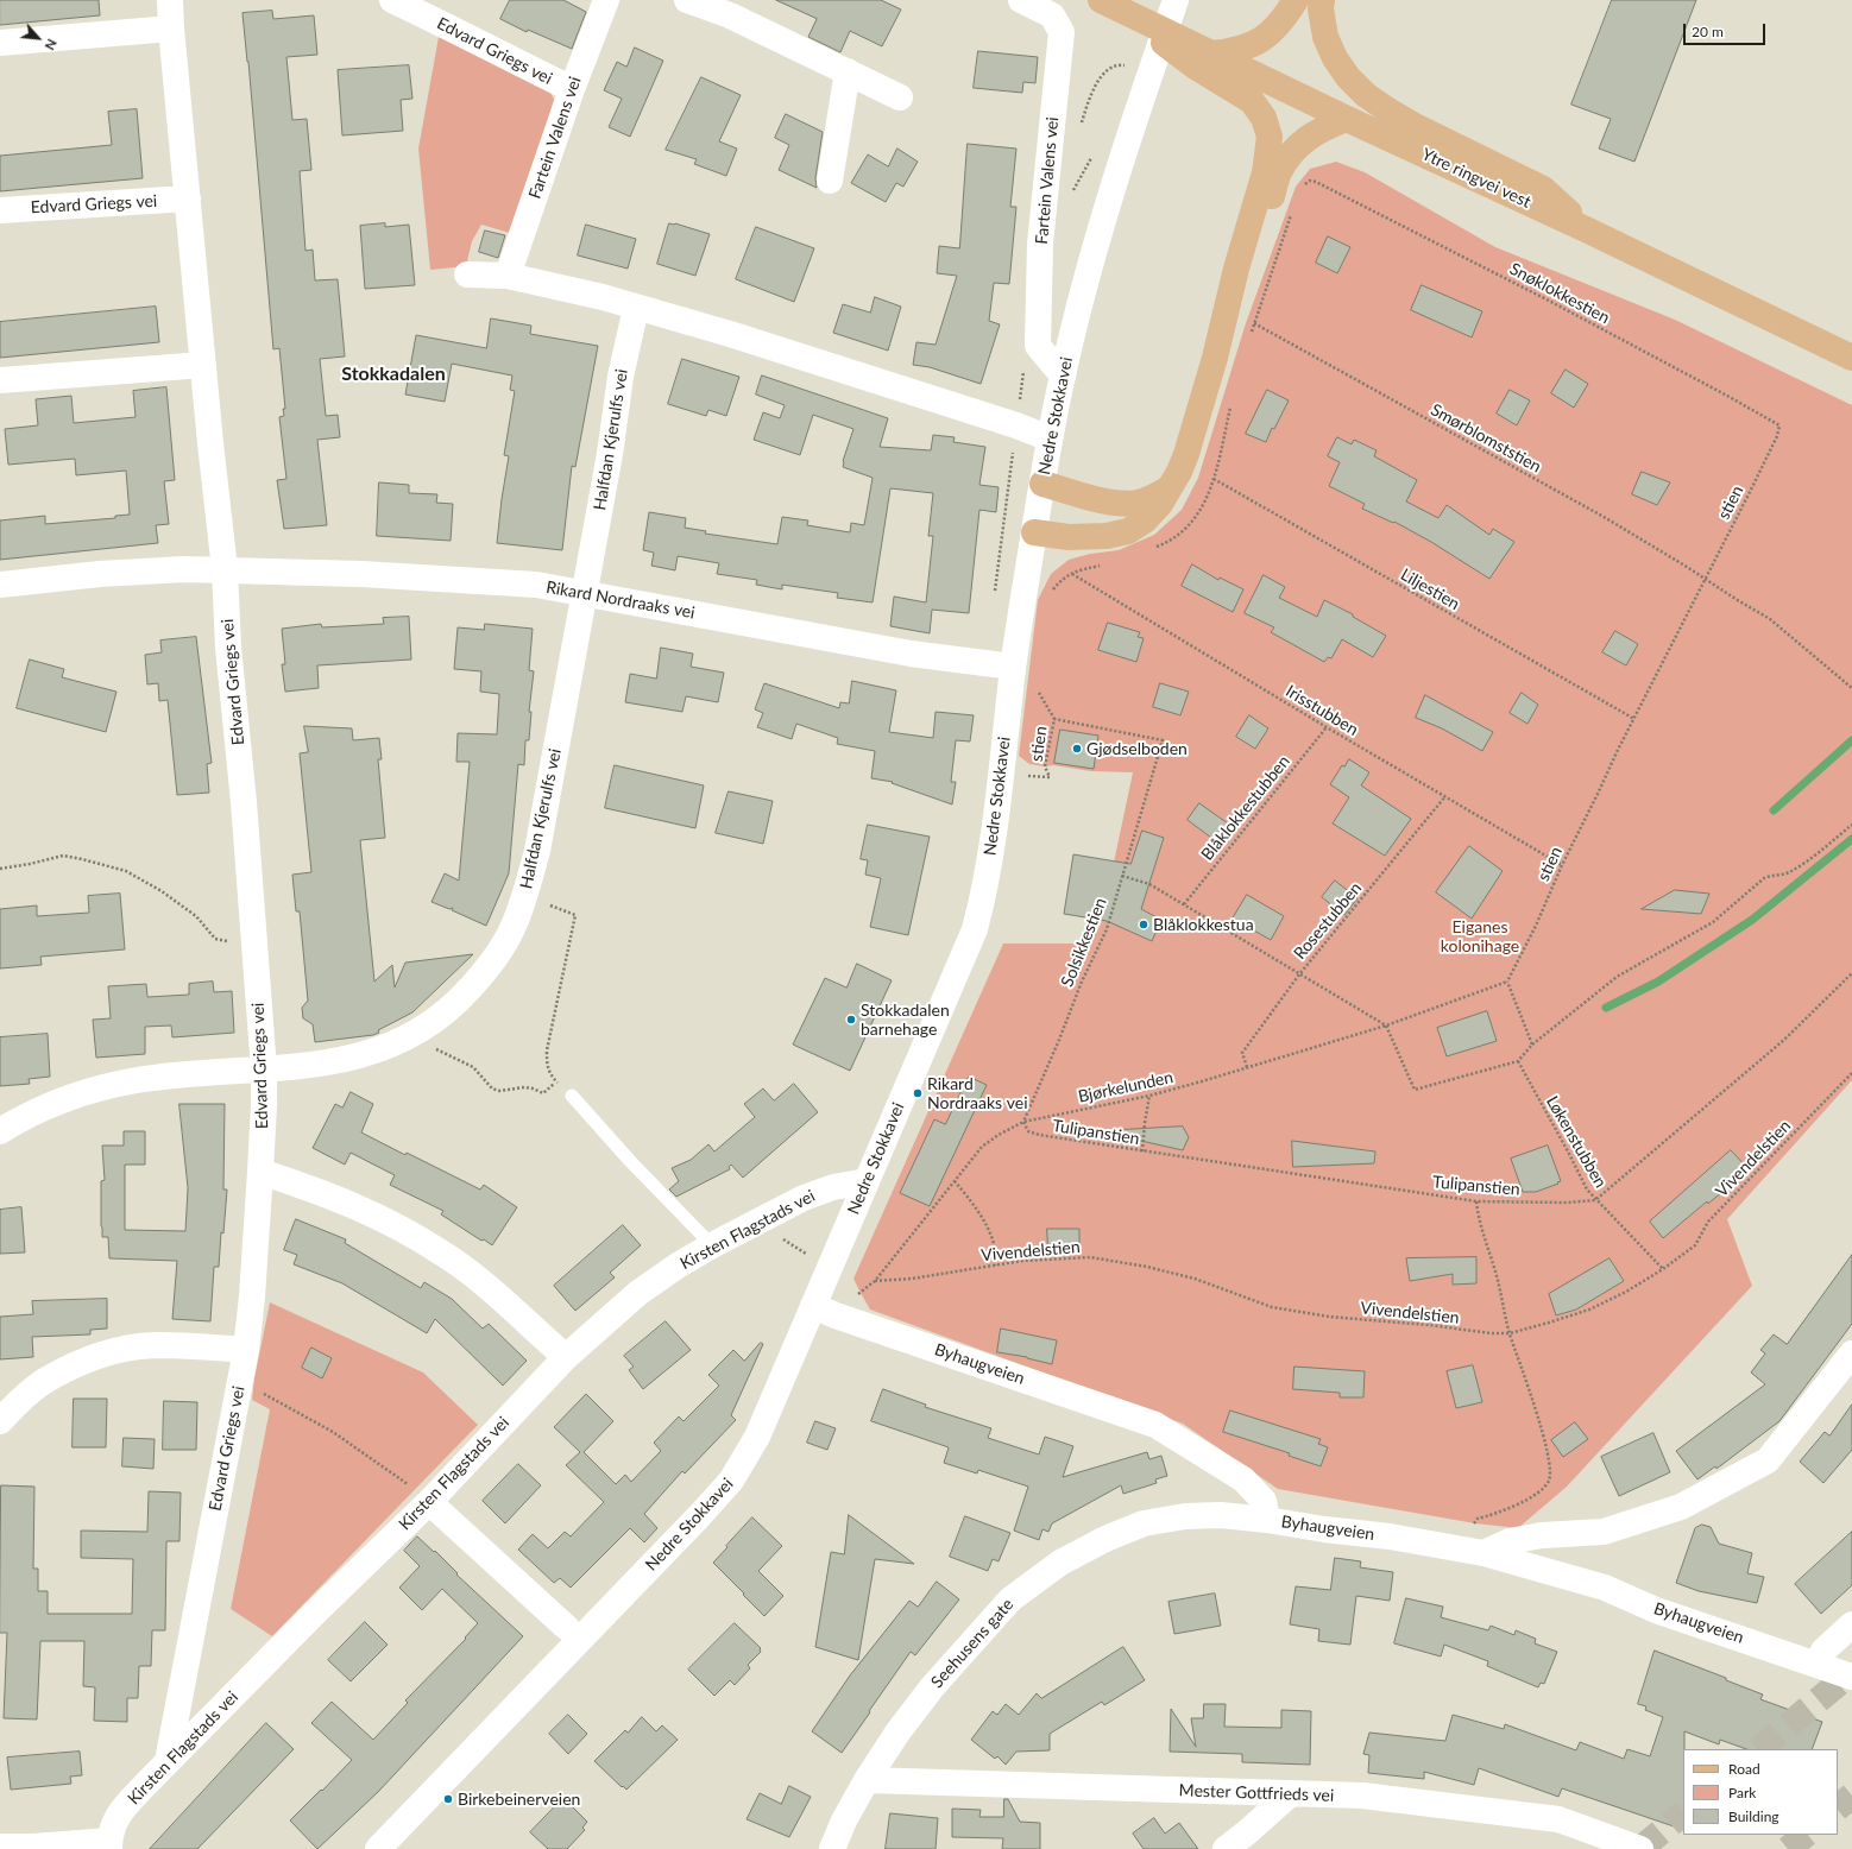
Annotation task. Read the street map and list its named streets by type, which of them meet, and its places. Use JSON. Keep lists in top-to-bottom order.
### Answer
{
  "streets": {
    "main road": ["Ytre ringvei vest"],
    "street": [
      "Edvard Griegs vei",
      "Fartein Valens vei",
      "Nedre Stokkavei",
      "Halfdan Kjerulfs vei",
      "Rikard Nordraaks vei",
      "Kirsten Flagstads vei",
      "Byhaugveien",
      "Seehusens gate",
      "Mester Gottfrieds vei"
    ],
    "path": [
      "Snøklokkestien",
      "Smørblomststien",
      "stien",
      "Liljestien",
      "Irisstubben",
      "Blåklokkestubben",
      "Rosestubben",
      "Solsikkestien",
      "Bjørkelunden",
      "Tulipanstien",
      "Løkenstubben",
      "Vivendelstien"
    ]
  },
  "crossings": [
    ["Edvard Griegs vei", "Fartein Valens vei"],
    ["Edvard Griegs vei", "Halfdan Kjerulfs vei"],
    ["Edvard Griegs vei", "Rikard Nordraaks vei"],
    ["Edvard Griegs vei", "Kirsten Flagstads vei"],
    ["Fartein Valens vei", "Nedre Stokkavei"],
    ["Snøklokkestien", "stien"],
    ["Nedre Stokkavei", "stien"],
    ["Nedre Stokkavei", "Rikard Nordraaks vei"],
    ["Nedre Stokkavei", "Kirsten Flagstads vei"],
    ["Nedre Stokkavei", "Byhaugveien"],
    ["Smørblomststien", "stien"],
    ["Halfdan Kjerulfs vei", "Rikard Nordraaks vei"],
    ["stien", "Liljestien"],
    ["stien", "Irisstubben"],
    ["stien", "Solsikkestien"],
    ["stien", "Bjørkelunden"],
    ["Irisstubben", "Blåklokkestubben"],
    ["Irisstubben", "Rosestubben"],
    ["Rosestubben", "Bjørkelunden"],
    ["Solsikkestien", "Bjørkelunden"],
    ["Solsikkestien", "Tulipanstien"],
    ["Bjørkelunden", "Tulipanstien"],
    ["Bjørkelunden", "Vivendelstien"],
    ["Tulipanstien", "Løkenstubben"],
    ["Løkenstubben", "Vivendelstien"],
    ["Byhaugveien", "Seehusens gate"],
    ["Seehusens gate", "Mester Gottfrieds vei"]
  ],
  "districts": ["Stokkadalen"],
  "parks": ["Eiganes kolonihage"],
  "places": [
    "Gjødselboden",
    "Blåklokkestua",
    "Stokkadalen barnehage",
    "Rikard Nordraaks vei",
    "Birkebeinerveien"
  ],
  "legend": ["Road", "Park", "Building"],
  "scale_bar": "20 m",
  "north": "bottom right"
}
